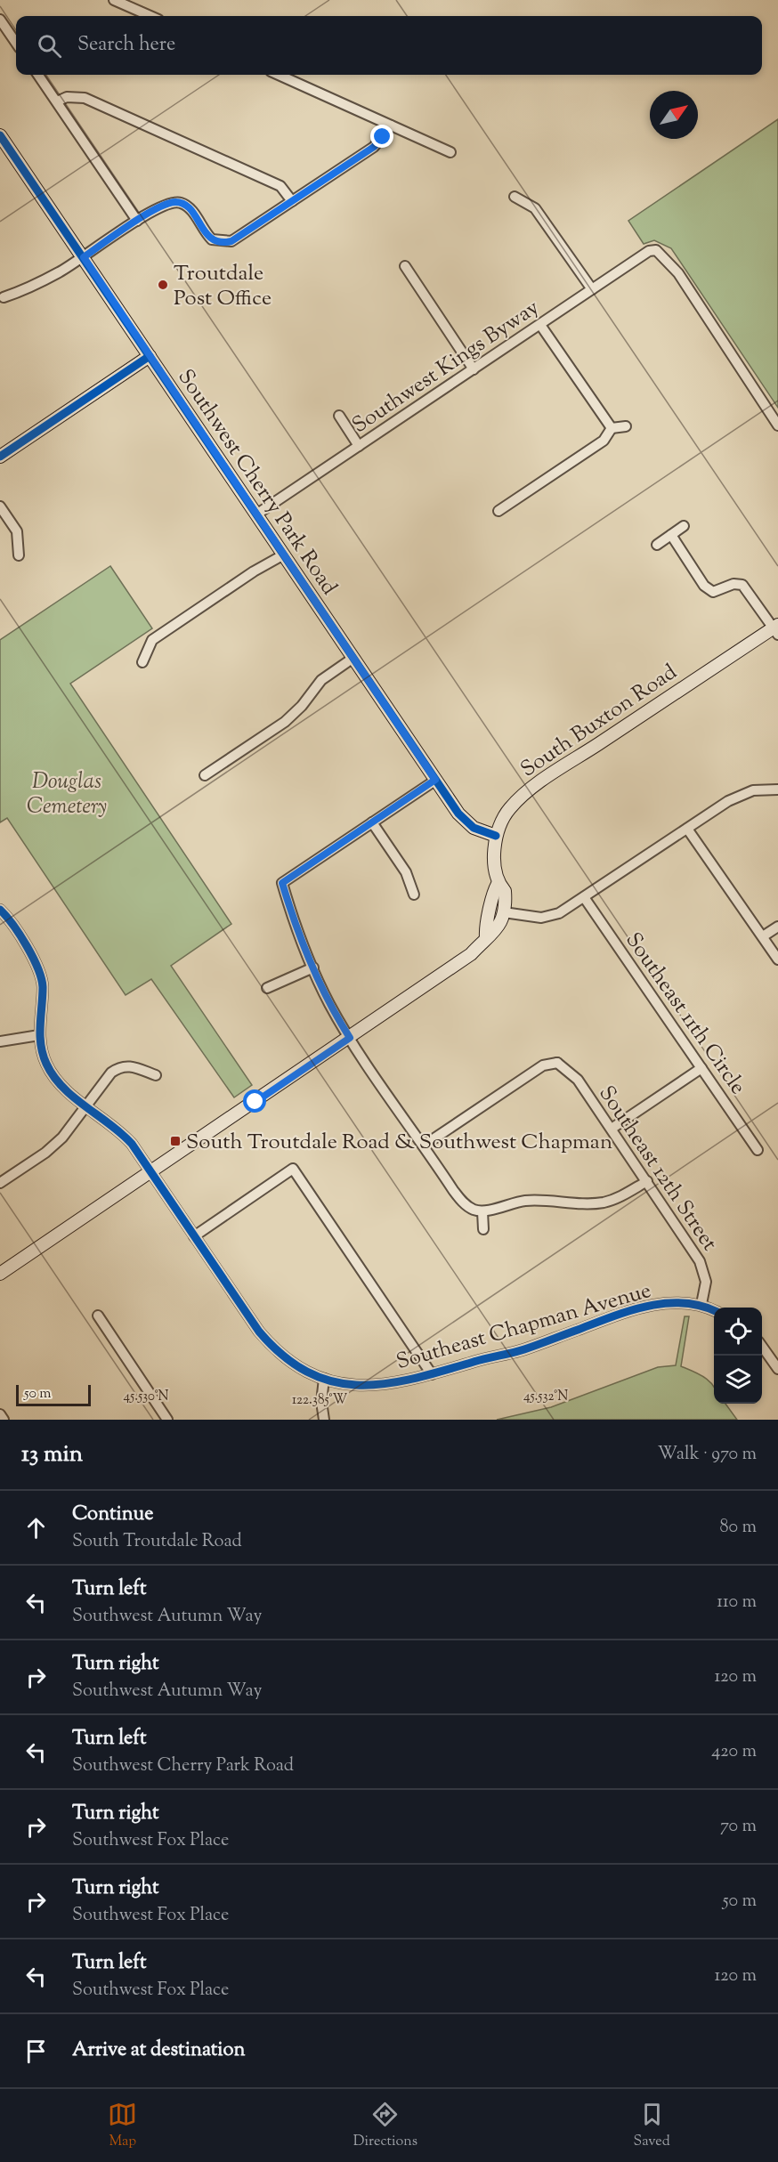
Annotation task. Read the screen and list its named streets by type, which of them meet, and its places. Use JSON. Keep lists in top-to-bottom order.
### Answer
{
  "streets": {
    "main road": ["Southwest Cherry Park Road", "South Buxton Road"],
    "street": [
      "Southwest Kings Byway",
      "Southeast 11th Circle",
      "Southeast 12th Street",
      "Southeast Chapman Avenue"
    ]
  },
  "crossings": [
    ["Southwest Kings Byway", "Southwest Cherry Park Road"],
    ["Southwest Cherry Park Road", "South Buxton Road"],
    ["Southeast 12th Street", "Southeast Chapman Avenue"]
  ],
  "parks": ["Douglas Cemetery"],
  "places": {
    "other": ["Troutdale Post Office"],
    "transit": ["South Troutdale Road & Southwest Chapman"]
  },
  "scale_bar": "50 m",
  "north": "top right",
  "page": {
    "search": "Search here",
    "scale": "50 m",
    "heading": ["13 min", "Walk · 970 m"],
    "list": [
      ["Continue", "South Troutdale Road", "80 m"],
      ["Turn left", "Southwest Autumn Way", "110 m"],
      ["Turn right", "Southwest Autumn Way", "120 m"],
      ["Turn left", "Southwest Cherry Park Road", "420 m"],
      ["Turn right", "Southwest Fox Place", "70 m"],
      ["Turn right", "Southwest Fox Place", "50 m"],
      ["Turn left", "Southwest Fox Place", "120 m"],
      "Arrive at destination"
    ],
    "nav": ["Map", "Directions", "Saved"]
  },
  "coordinates": ["45.530°N", "45.532°N", "122.385°W"]
}
